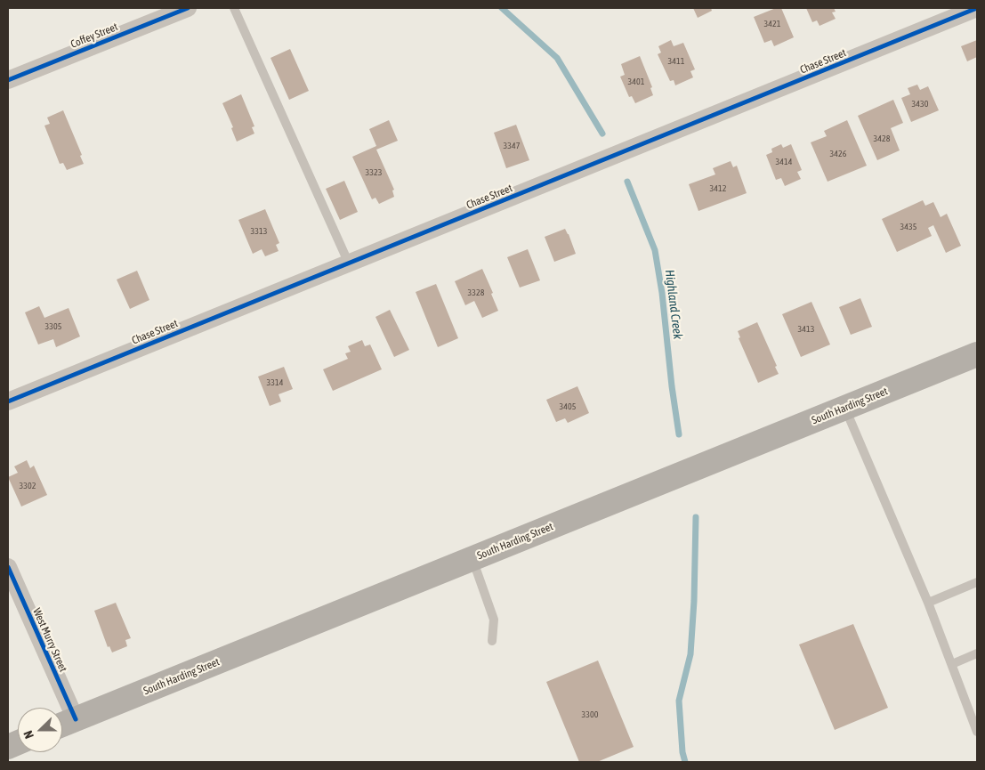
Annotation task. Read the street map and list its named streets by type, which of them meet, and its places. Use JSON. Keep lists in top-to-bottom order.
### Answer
{
  "streets": {
    "main road": ["South Harding Street"],
    "street": ["Coffey Street", "Chase Street", "West Murry Street"]
  },
  "crossings": [
    ["South Harding Street", "West Murry Street"]
  ],
  "water": ["Highland Creek"],
  "house_numbers": [
    "3421",
    "3411",
    "3401",
    "3430",
    "3428",
    "3347",
    "3426",
    "3414",
    "3323",
    "3412",
    "3435",
    "3313",
    "3328",
    "3305",
    "3413",
    "3314",
    "3405",
    "3302",
    "3300"
  ],
  "north": "left"
}
